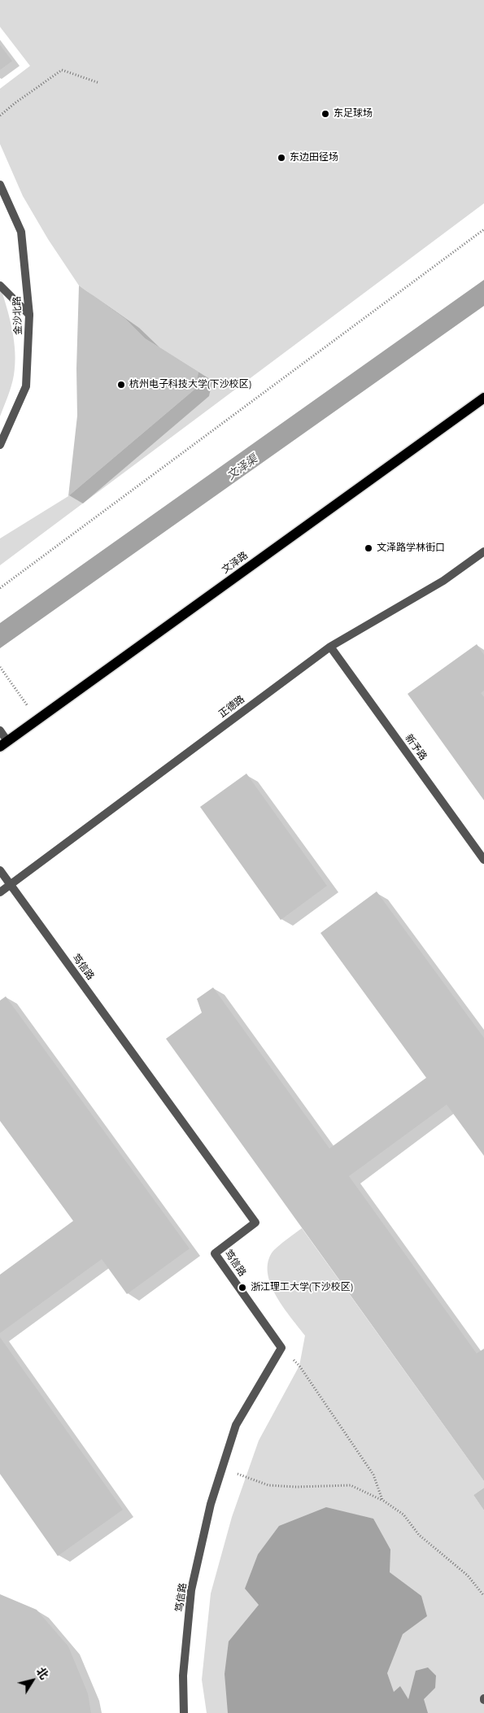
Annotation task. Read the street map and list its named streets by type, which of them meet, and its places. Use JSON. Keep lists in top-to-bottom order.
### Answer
{
  "streets": {
    "main road": ["文泽路"],
    "street": [
      "金沙北路",
      "正德路",
      "新予路",
      "笃信路"
    ]
  },
  "crossings": [
    ["正德路", "新予路"],
    ["正德路", "笃信路"]
  ],
  "water": ["文泽渠"],
  "places": [
    "东足球场",
    "东边田径场",
    "杭州电子科技大学(下沙校区)",
    "文泽路学林街口",
    "浙江理工大学(下沙校区)"
  ],
  "north": "top right"
}
